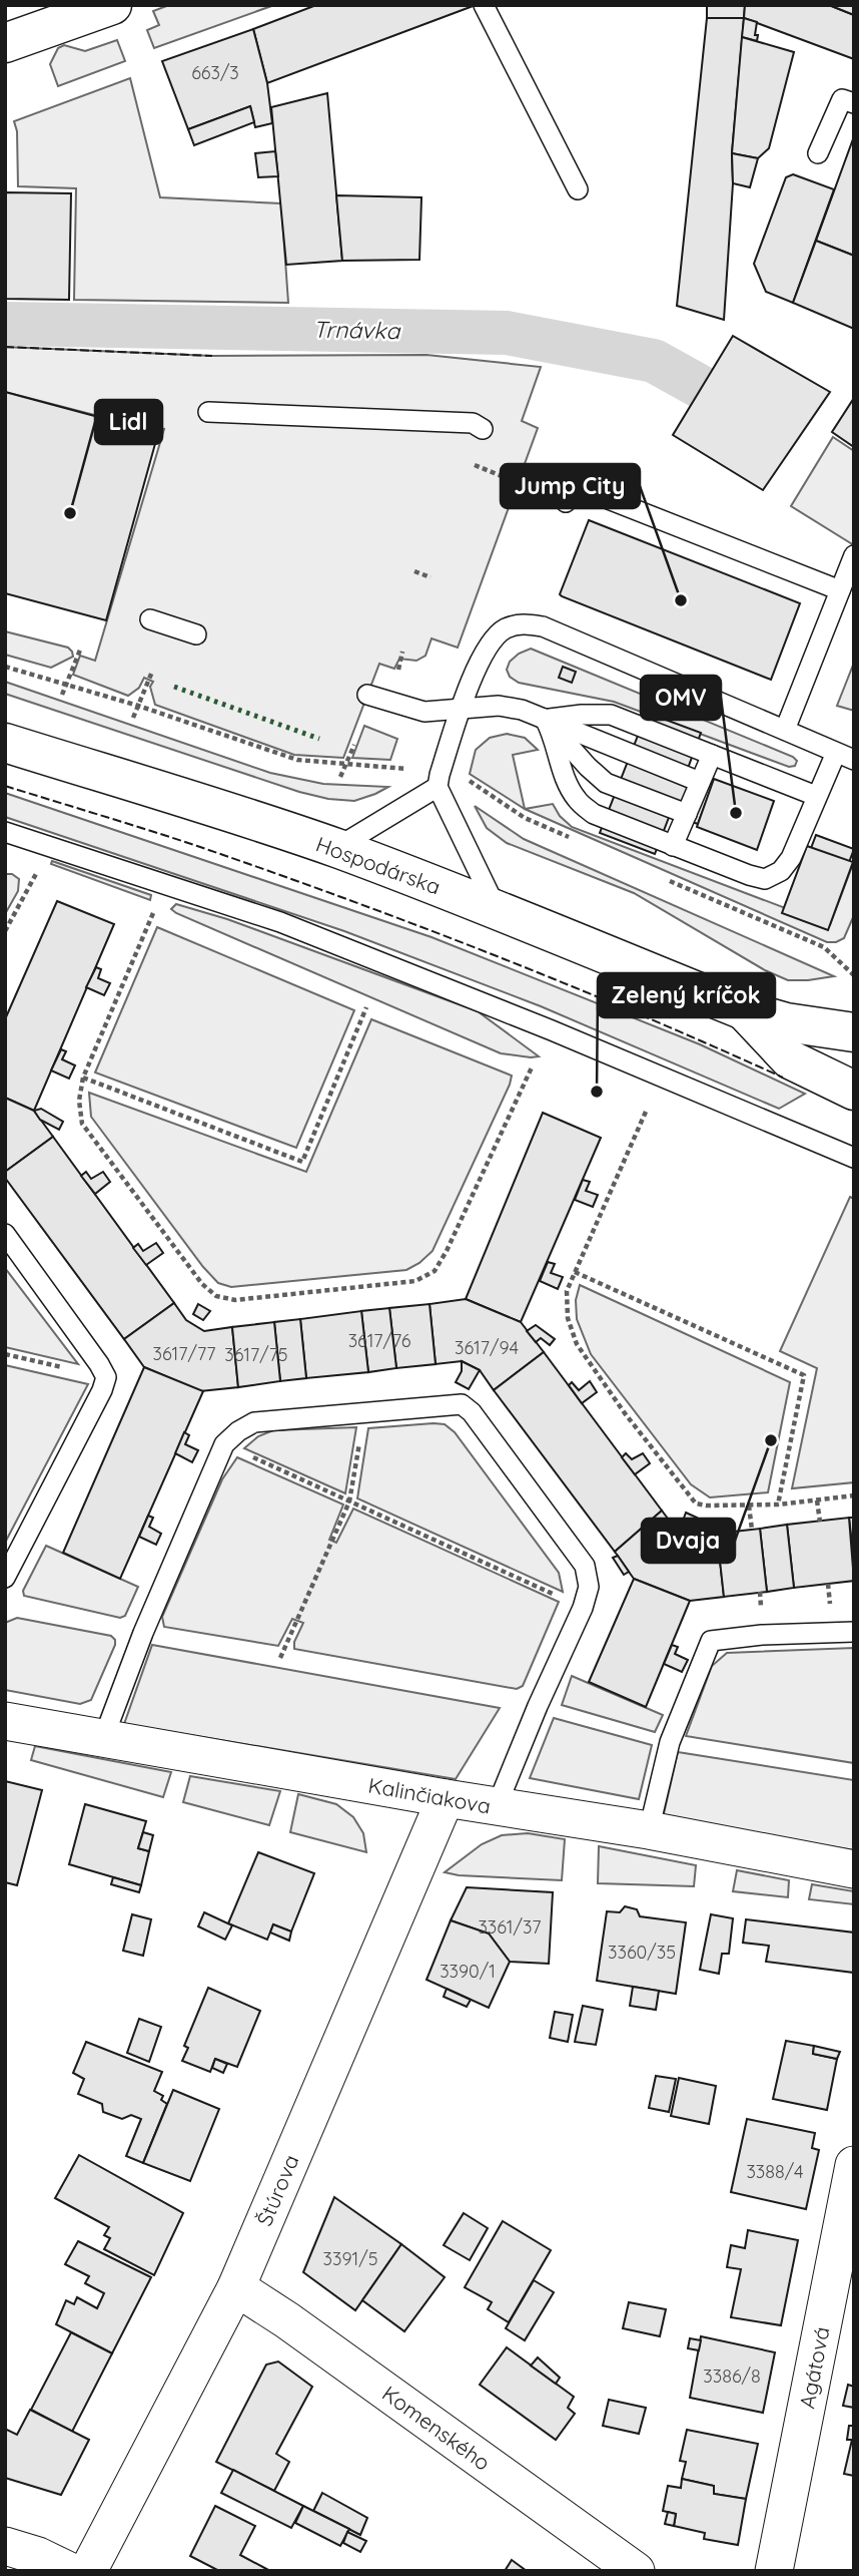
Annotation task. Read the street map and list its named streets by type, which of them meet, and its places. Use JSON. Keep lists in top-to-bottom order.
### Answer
{
  "streets": {
    "street": [
      "Hospodárska",
      "Kalinčiakova",
      "Štúrova",
      "Agátová",
      "Komenského"
    ]
  },
  "crossings": [
    ["Kalinčiakova", "Štúrova"],
    ["Štúrova", "Komenského"]
  ],
  "water": ["Trnávka"],
  "places": [
    "Lidl",
    "Jump City",
    "OMV",
    "Zelený kríčok",
    "Dvaja"
  ],
  "house_numbers": [
    "663/3",
    "3617/76",
    "3617/94",
    "3617/77",
    "3617/75",
    "3361/37",
    "3360/35",
    "3390/1",
    "3388/4",
    "3391/5",
    "3386/8"
  ]
}
